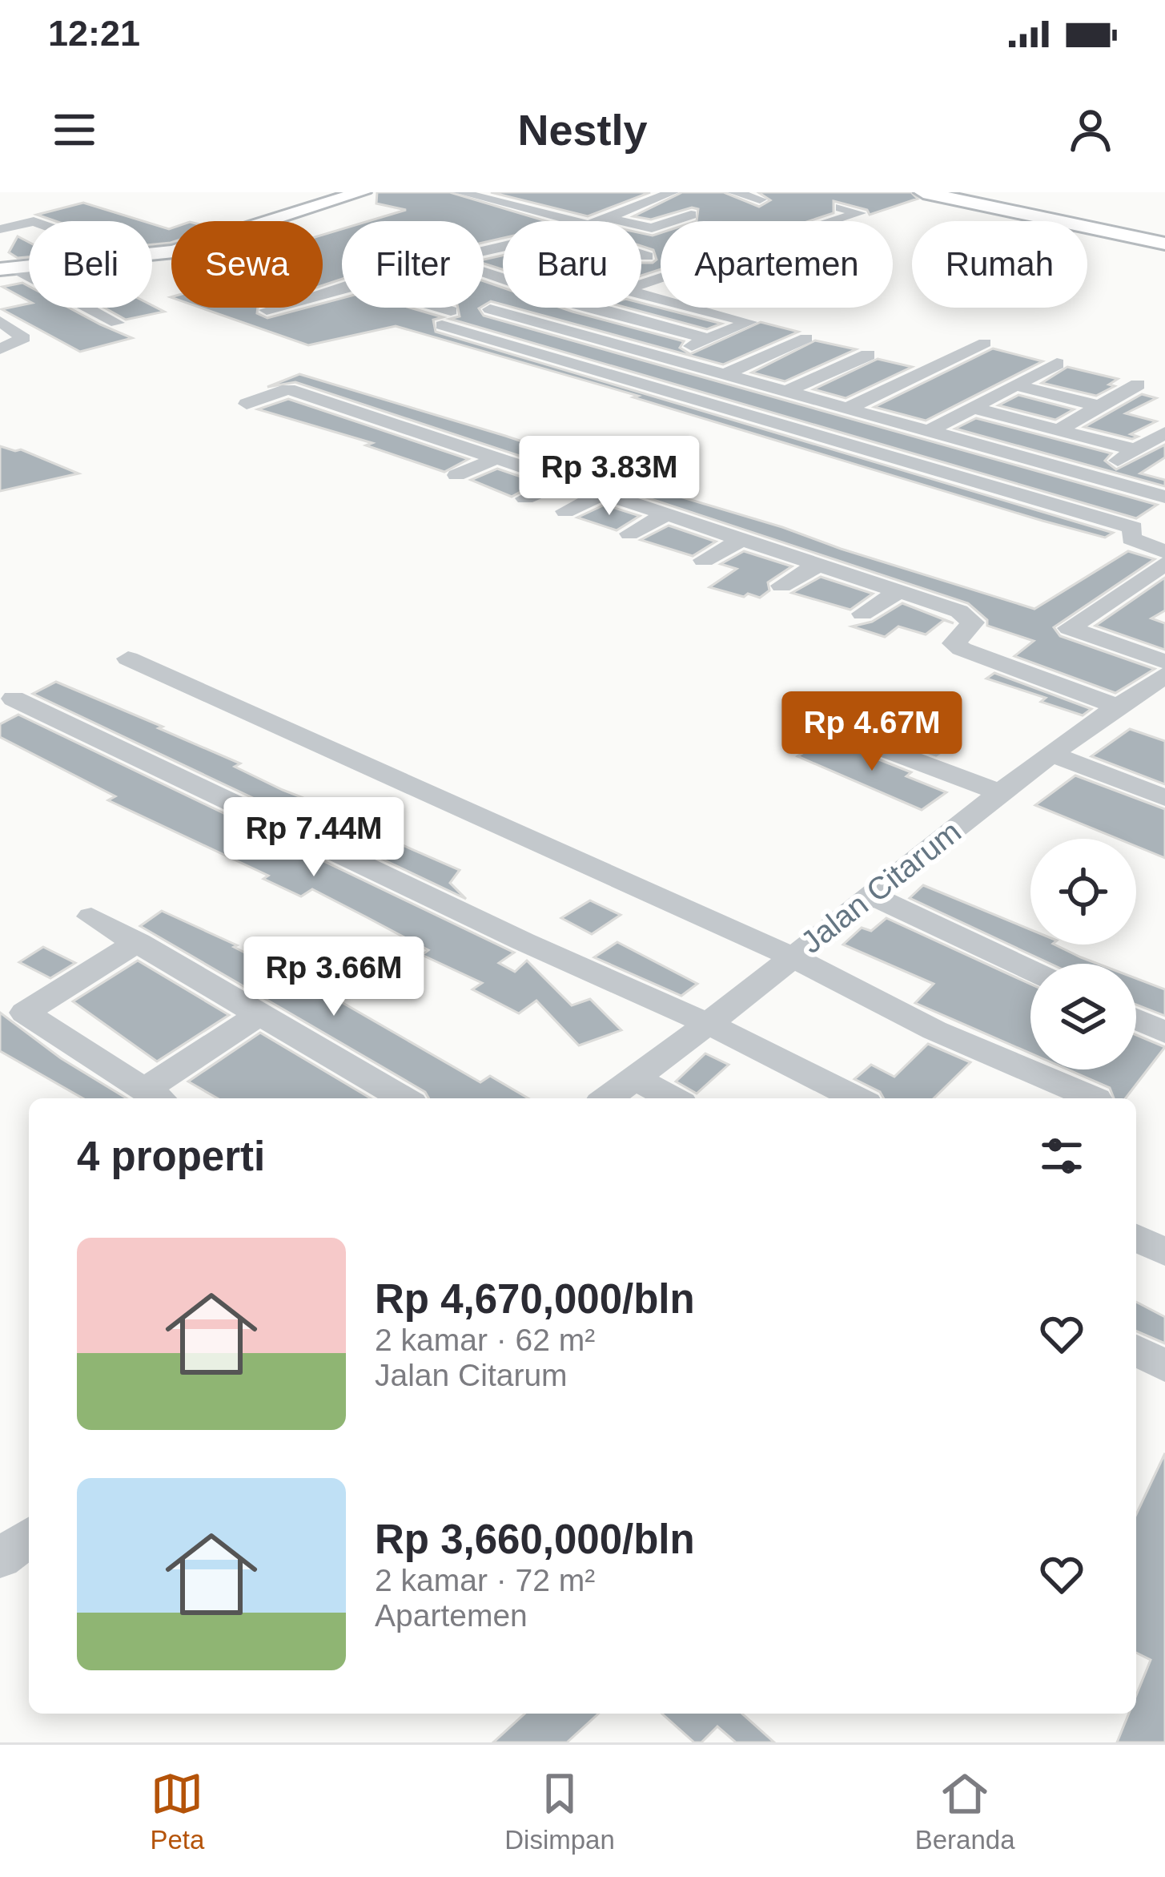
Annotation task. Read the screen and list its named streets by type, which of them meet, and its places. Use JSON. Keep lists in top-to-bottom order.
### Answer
{
  "streets": {
    "street": ["Jalan Citarum"]
  },
  "page": {
    "status": "12:21",
    "header": "Nestly",
    "chip": [
      "Beli",
      "Sewa",
      "Filter",
      "Baru",
      "Apartemen",
      "Rumah"
    ],
    "price": [
      "Rp 3.83M",
      "Rp 4.67M",
      "Rp 7.44M",
      "Rp 3.66M"
    ],
    "heading": "4 properti",
    "list": [
      {
        "name": "Rp 4,670,000/bln",
        "note": "2 kamar · 62 m² · Jalan Citarum"
      },
      {
        "name": "Rp 3,660,000/bln",
        "note": "2 kamar · 72 m² · Apartemen"
      }
    ],
    "tabs": ["Peta", "Disimpan", "Beranda"]
  }
}
